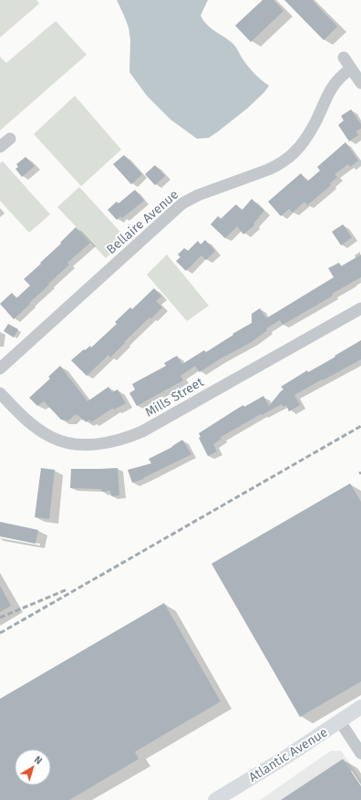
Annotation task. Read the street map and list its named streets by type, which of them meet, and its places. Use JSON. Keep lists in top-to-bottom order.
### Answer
{
  "streets": {
    "main road": ["Atlantic Avenue"],
    "street": ["Bellaire Avenue", "Mills Street"]
  },
  "north": "top right"
}
